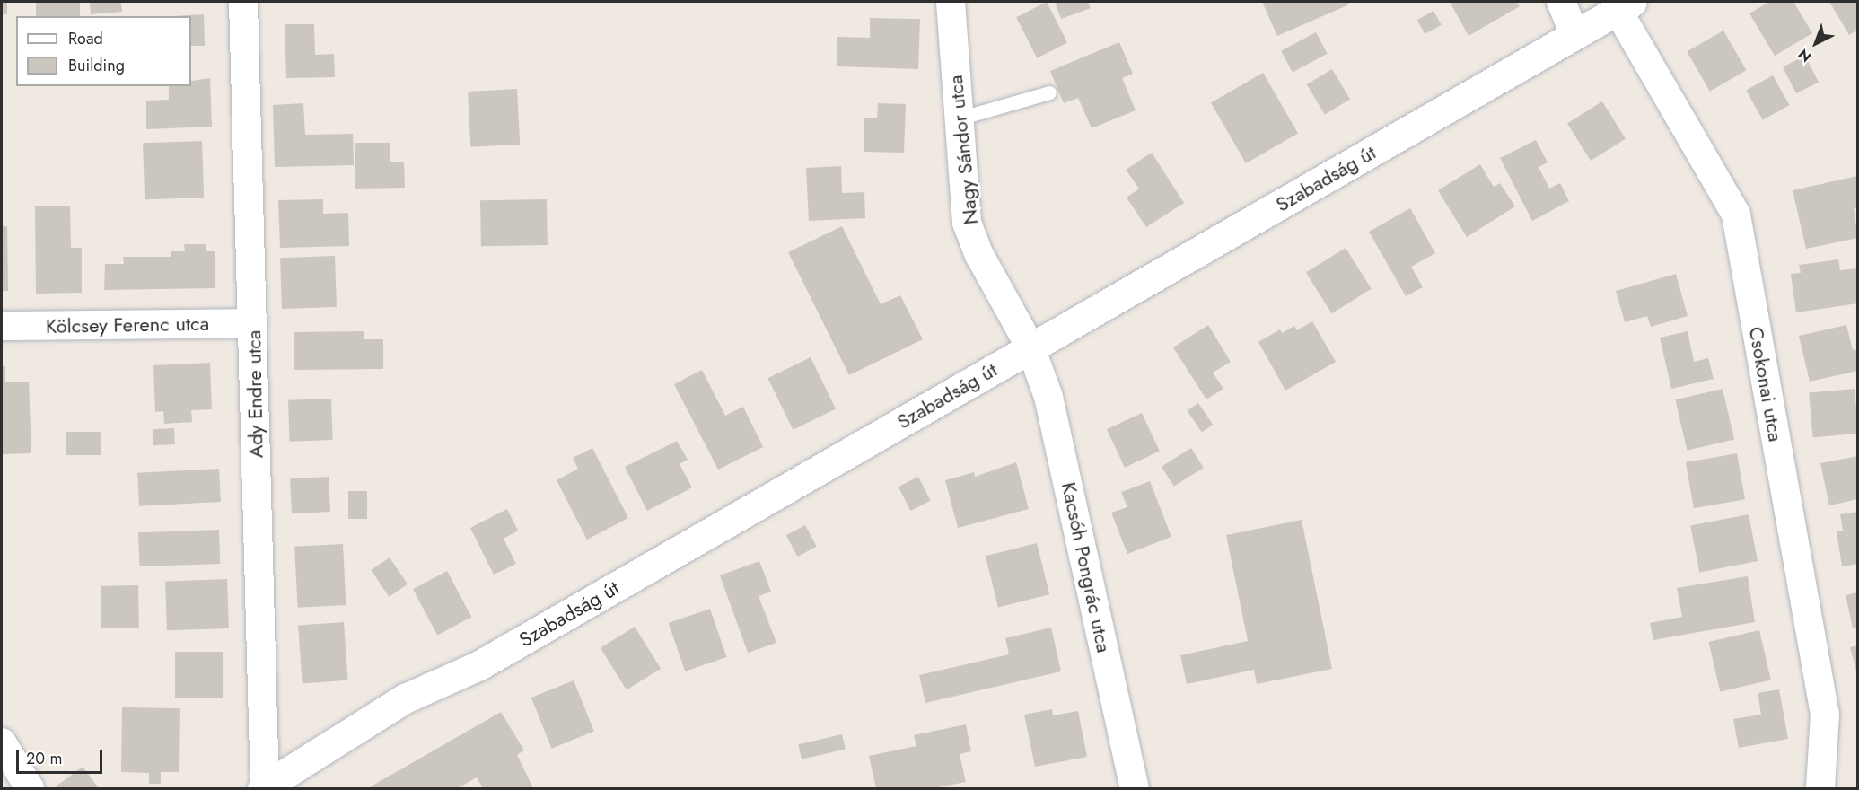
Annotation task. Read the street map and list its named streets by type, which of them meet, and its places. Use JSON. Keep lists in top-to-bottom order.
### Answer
{
  "streets": {
    "street": [
      "Nagy Sándor utca",
      "Szabadság út",
      "Kölcsey Ferenc utca",
      "Csokonai utca",
      "Ady Endre utca",
      "Kacsóh Pongrác utca"
    ]
  },
  "crossings": [
    ["Nagy Sándor utca", "Szabadság út"],
    ["Nagy Sándor utca", "Kacsóh Pongrác utca"],
    ["Szabadság út", "Csokonai utca"],
    ["Szabadság út", "Ady Endre utca"],
    ["Szabadság út", "Kacsóh Pongrác utca"],
    ["Kölcsey Ferenc utca", "Ady Endre utca"]
  ],
  "legend": ["Road", "Building"],
  "scale_bar": "20 m",
  "north": "bottom left"
}
